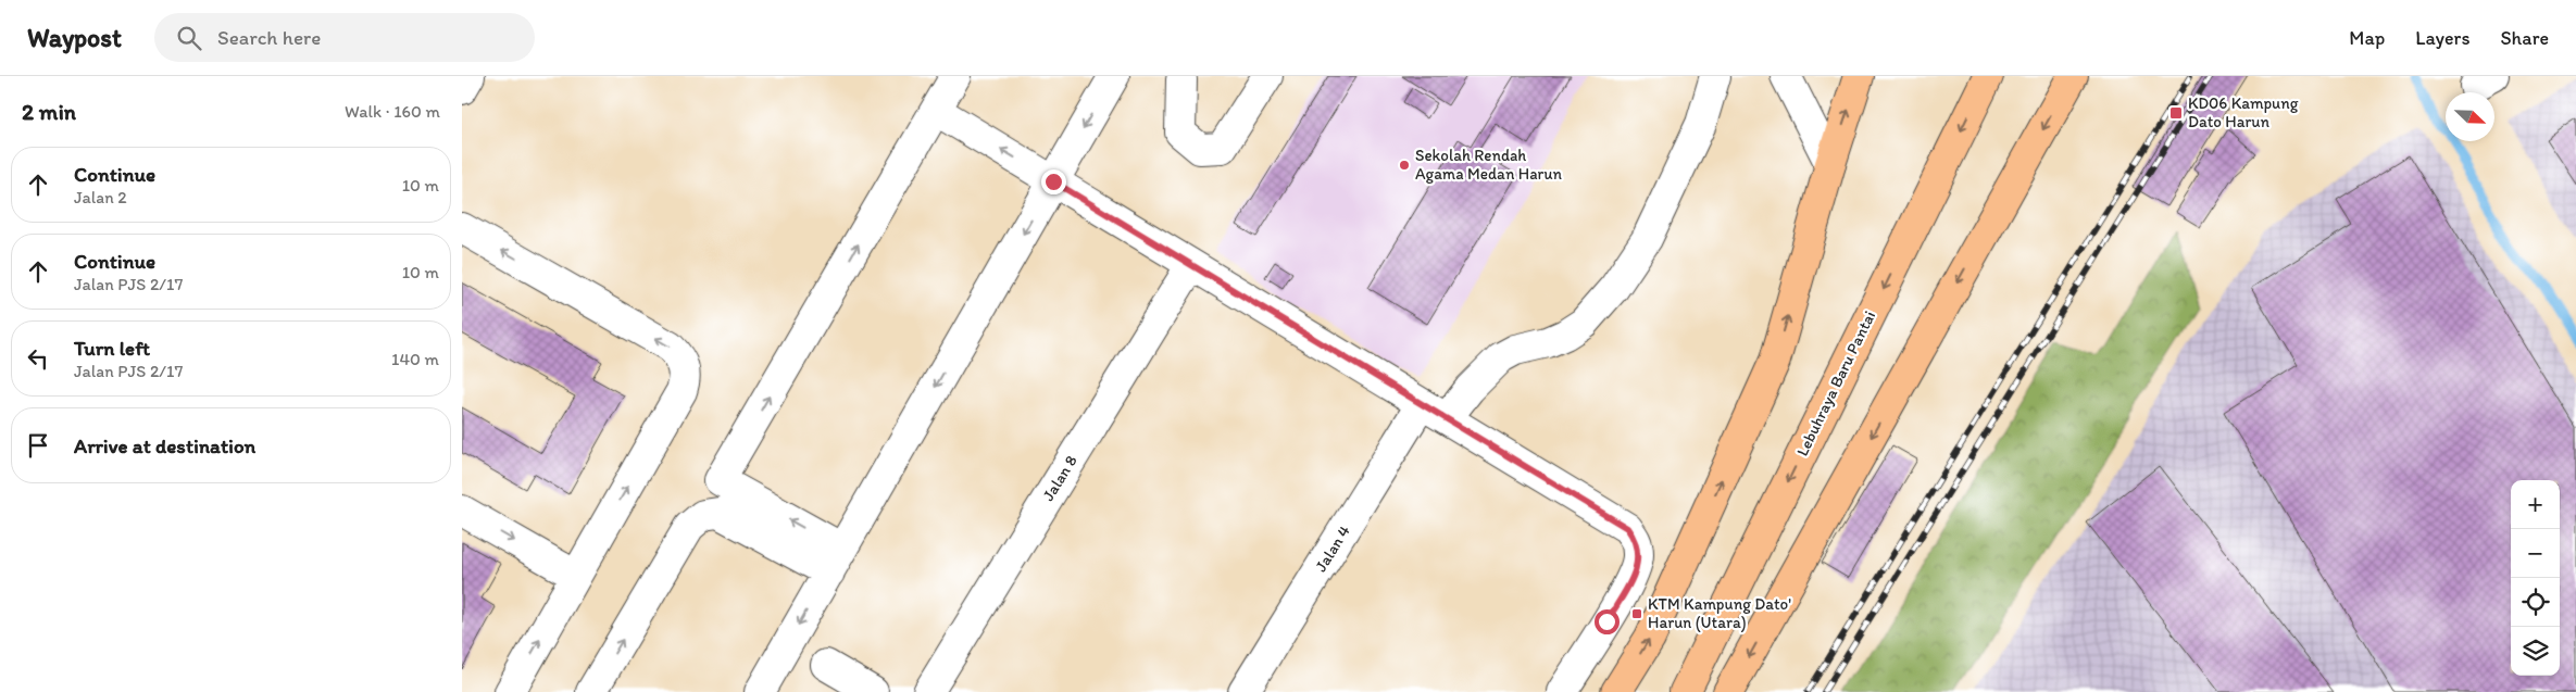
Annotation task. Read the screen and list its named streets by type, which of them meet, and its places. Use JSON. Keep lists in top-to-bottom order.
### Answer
{
  "streets": {
    "highway": ["Lebuhraya Baru Pantai"],
    "street": ["Jalan 8", "Jalan 4"]
  },
  "places": {
    "transit": ["KD06 Kampung Dato Harun", "KTM Kampung Dato' Harun (Utara)"],
    "other": ["Sekolah Rendah Agama Medan Harun"]
  },
  "north": "bottom right",
  "page": {
    "header": "Waypost",
    "search": "Search here",
    "nav": ["Map", "Layers", "Share"],
    "heading": ["2 min", "Walk · 160 m"],
    "list": [
      ["Continue", "Jalan 2", "10 m"],
      ["Continue", "Jalan PJS 2/17", "10 m"],
      ["Turn left", "Jalan PJS 2/17", "140 m"],
      "Arrive at destination"
    ],
    "map_buttons": ["+", "−"]
  }
}
